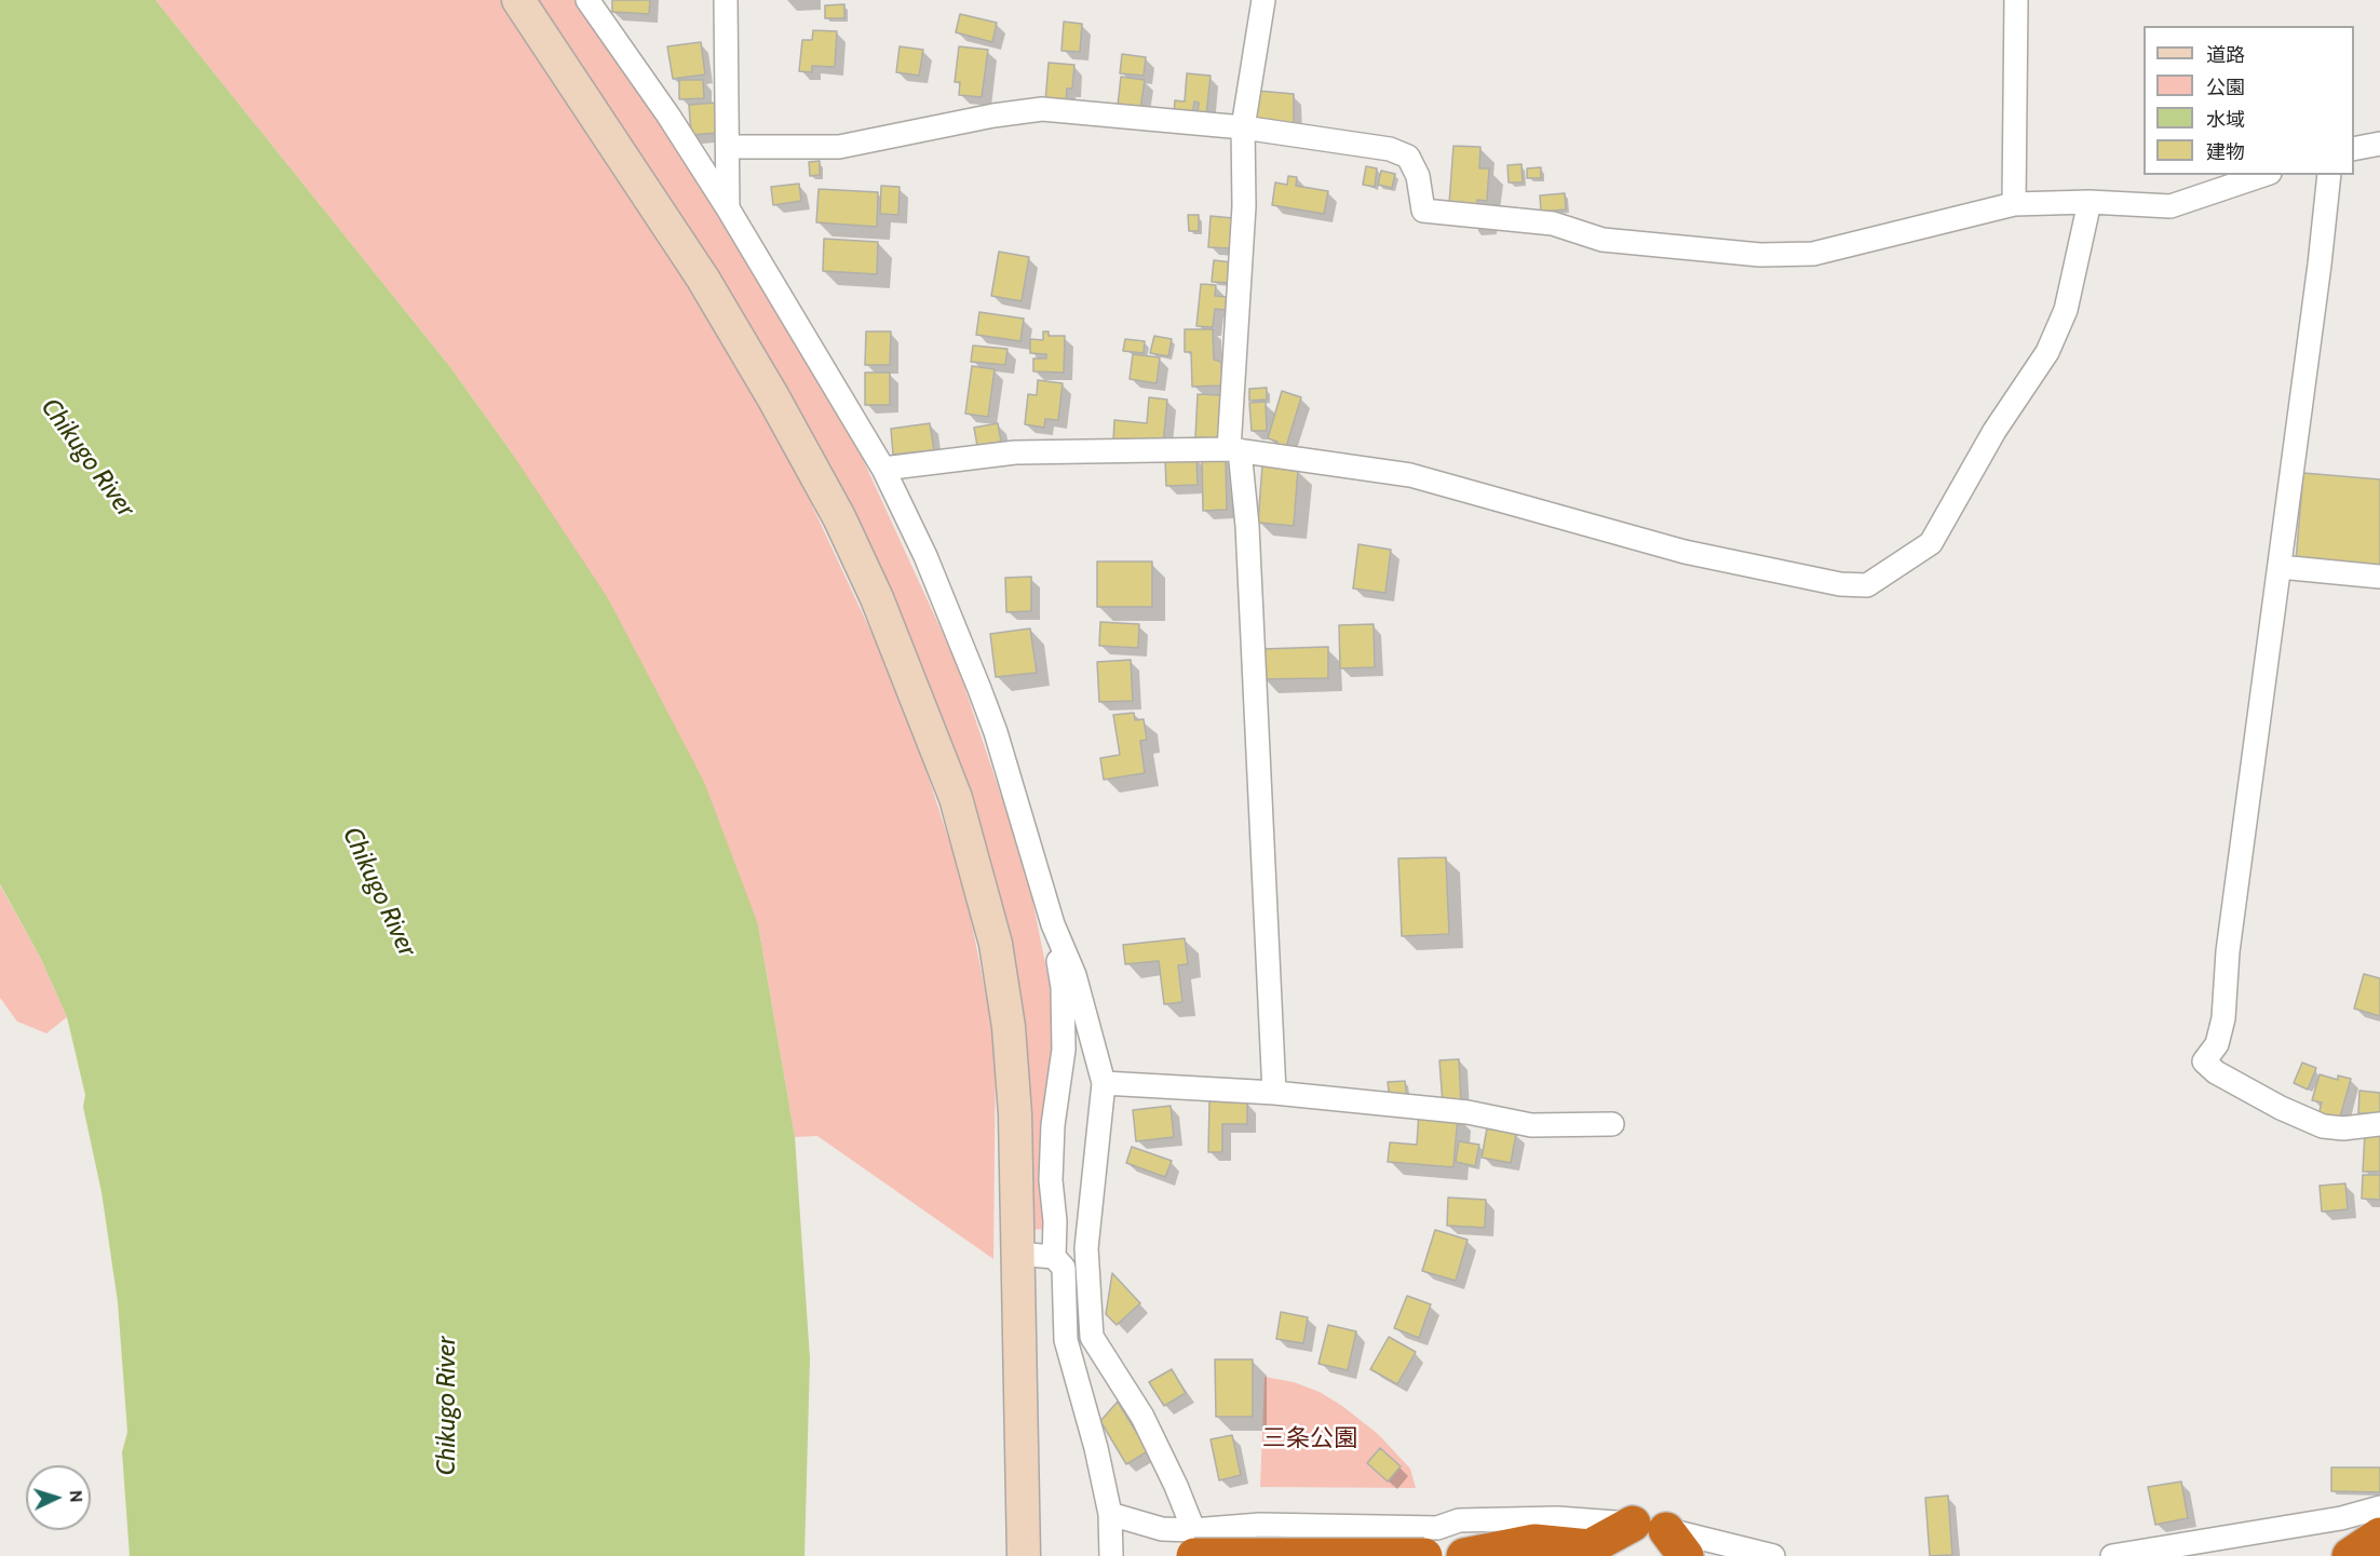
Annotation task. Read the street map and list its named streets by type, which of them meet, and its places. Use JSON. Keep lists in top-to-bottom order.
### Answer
{
  "water": ["Chikugo River"],
  "parks": ["三条公園"],
  "legend": [
    "道路",
    "公園",
    "水域",
    "建物"
  ],
  "north": "right"
}
